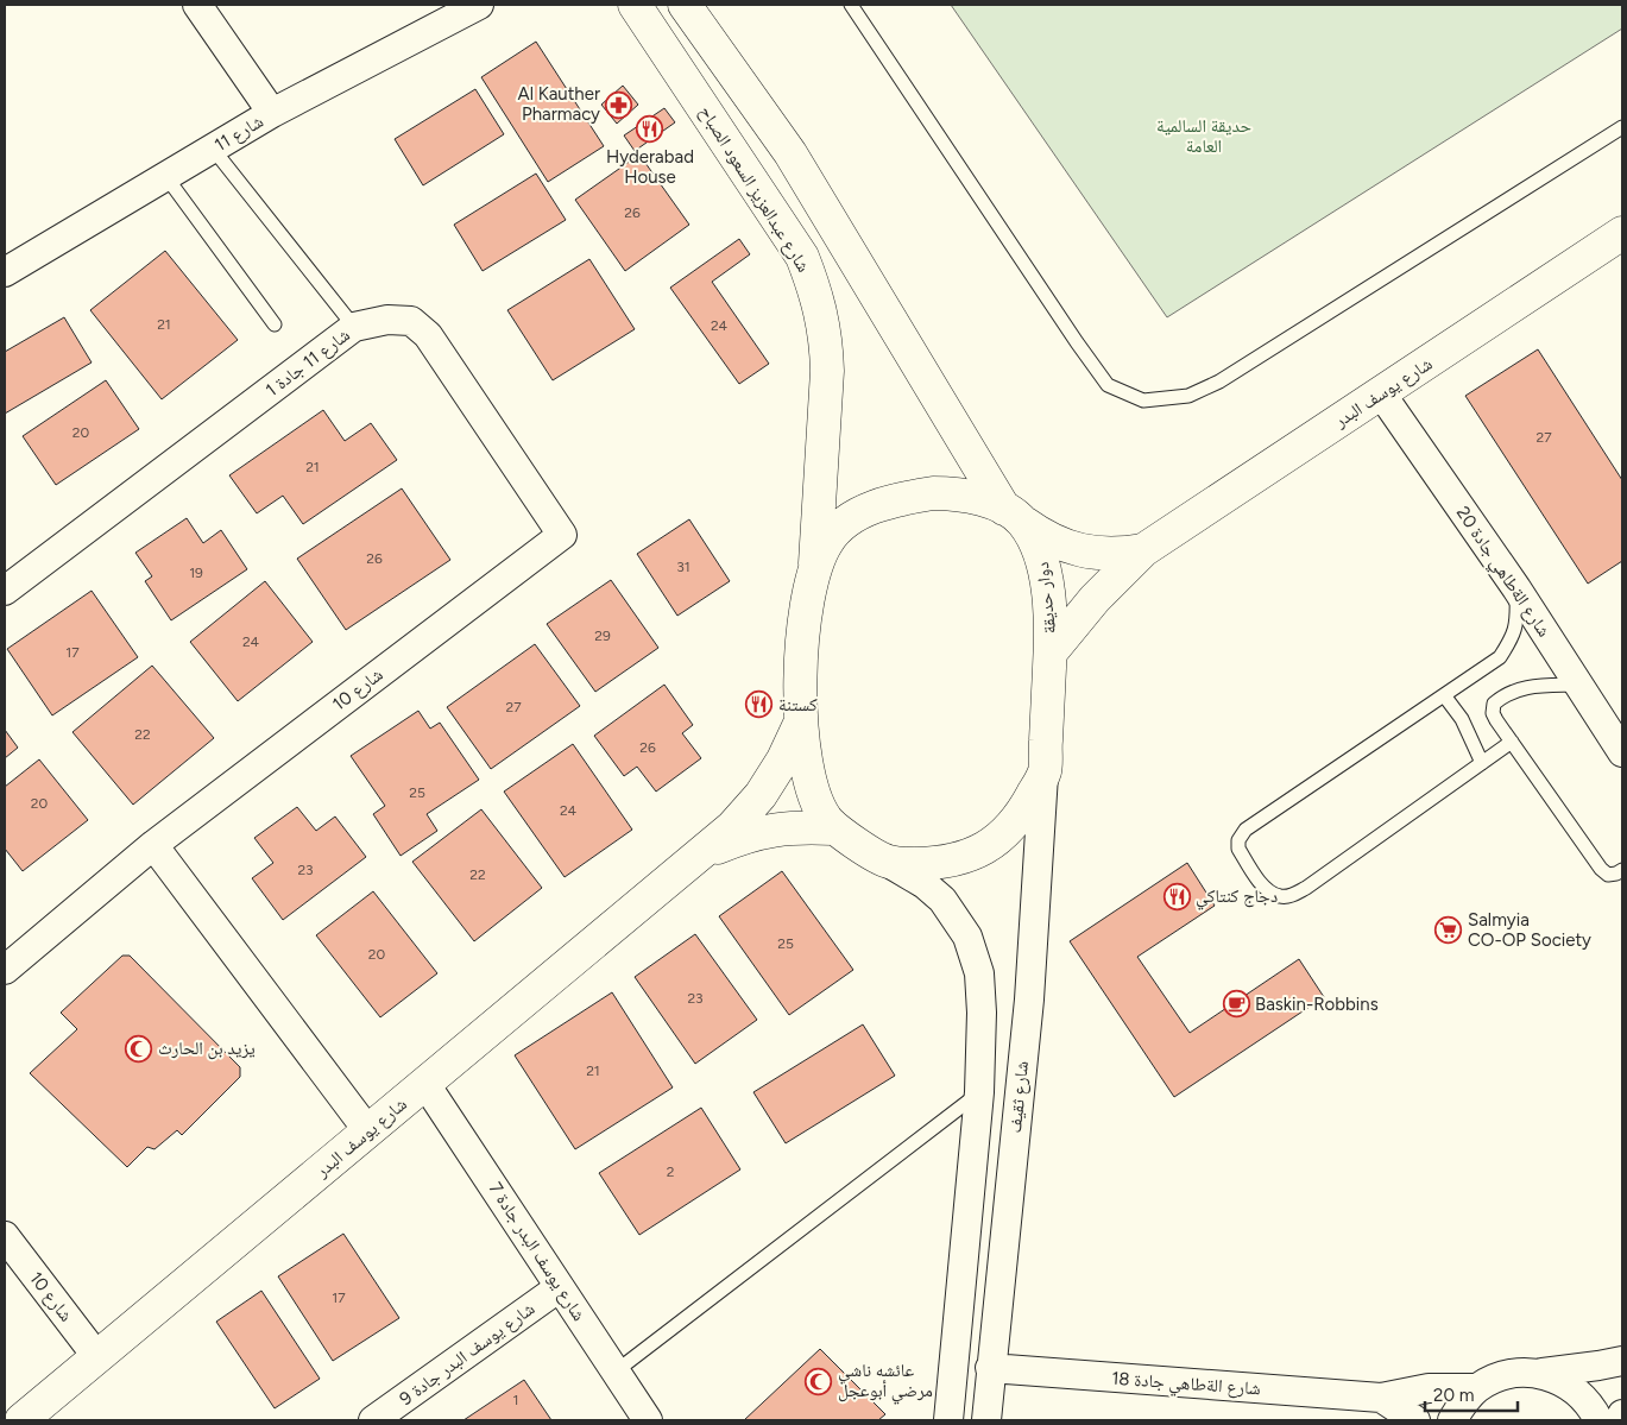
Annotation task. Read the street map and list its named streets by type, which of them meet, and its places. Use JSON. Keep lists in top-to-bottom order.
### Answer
{
  "streets": {
    "street": [
      "شارع 11",
      "شارع عبدالعزيز السعود الصباح",
      "شارع 11 جادة 1",
      "شارع يوسف البدر",
      "شارع الةطاهي جادة 20",
      "دوار حديقة",
      "شارع 10",
      "شارع ثقيف",
      "شارع يوسف البدر جادة 7",
      "شارع يوسف البدر جادة 9",
      "شارع الةطاهي جادة 18"
    ]
  },
  "crossings": [
    ["شارع عبدالعزيز السعود الصباح", "دوار حديقة"],
    ["شارع 11 جادة 1", "شارع 10"],
    ["شارع يوسف البدر", "شارع الةطاهي جادة 20"],
    ["شارع يوسف البدر", "دوار حديقة"],
    ["شارع يوسف البدر", "شارع 10"],
    ["شارع يوسف البدر", "شارع يوسف البدر جادة 7"],
    ["دوار حديقة", "شارع ثقيف"],
    ["شارع ثقيف", "شارع الةطاهي جادة 18"],
    ["شارع يوسف البدر جادة 7", "شارع يوسف البدر جادة 9"]
  ],
  "parks": ["حديقة السالمية العامة"],
  "places": {
    "pharmacy": ["Al Kauther Pharmacy"],
    "restaurant": ["Hyderabad House", "كستنة", "دجاج كنتاكي"],
    "supermarket": ["Salmyia CO-OP Society"],
    "cafe": ["Baskin-Robbins"],
    "mosque": ["يزيد بن الحارث", "عائشه ناشي مرضي أبوعجل"]
  },
  "house_numbers": [
    "26",
    "21",
    "24",
    "20",
    "27",
    "21",
    "26",
    "31",
    "19",
    "29",
    "24",
    "17",
    "27",
    "22",
    "26",
    "25",
    "20",
    "24",
    "23",
    "22",
    "25",
    "20",
    "23",
    "21",
    "2",
    "17",
    "1"
  ],
  "scale_bar": "20 m"
}
